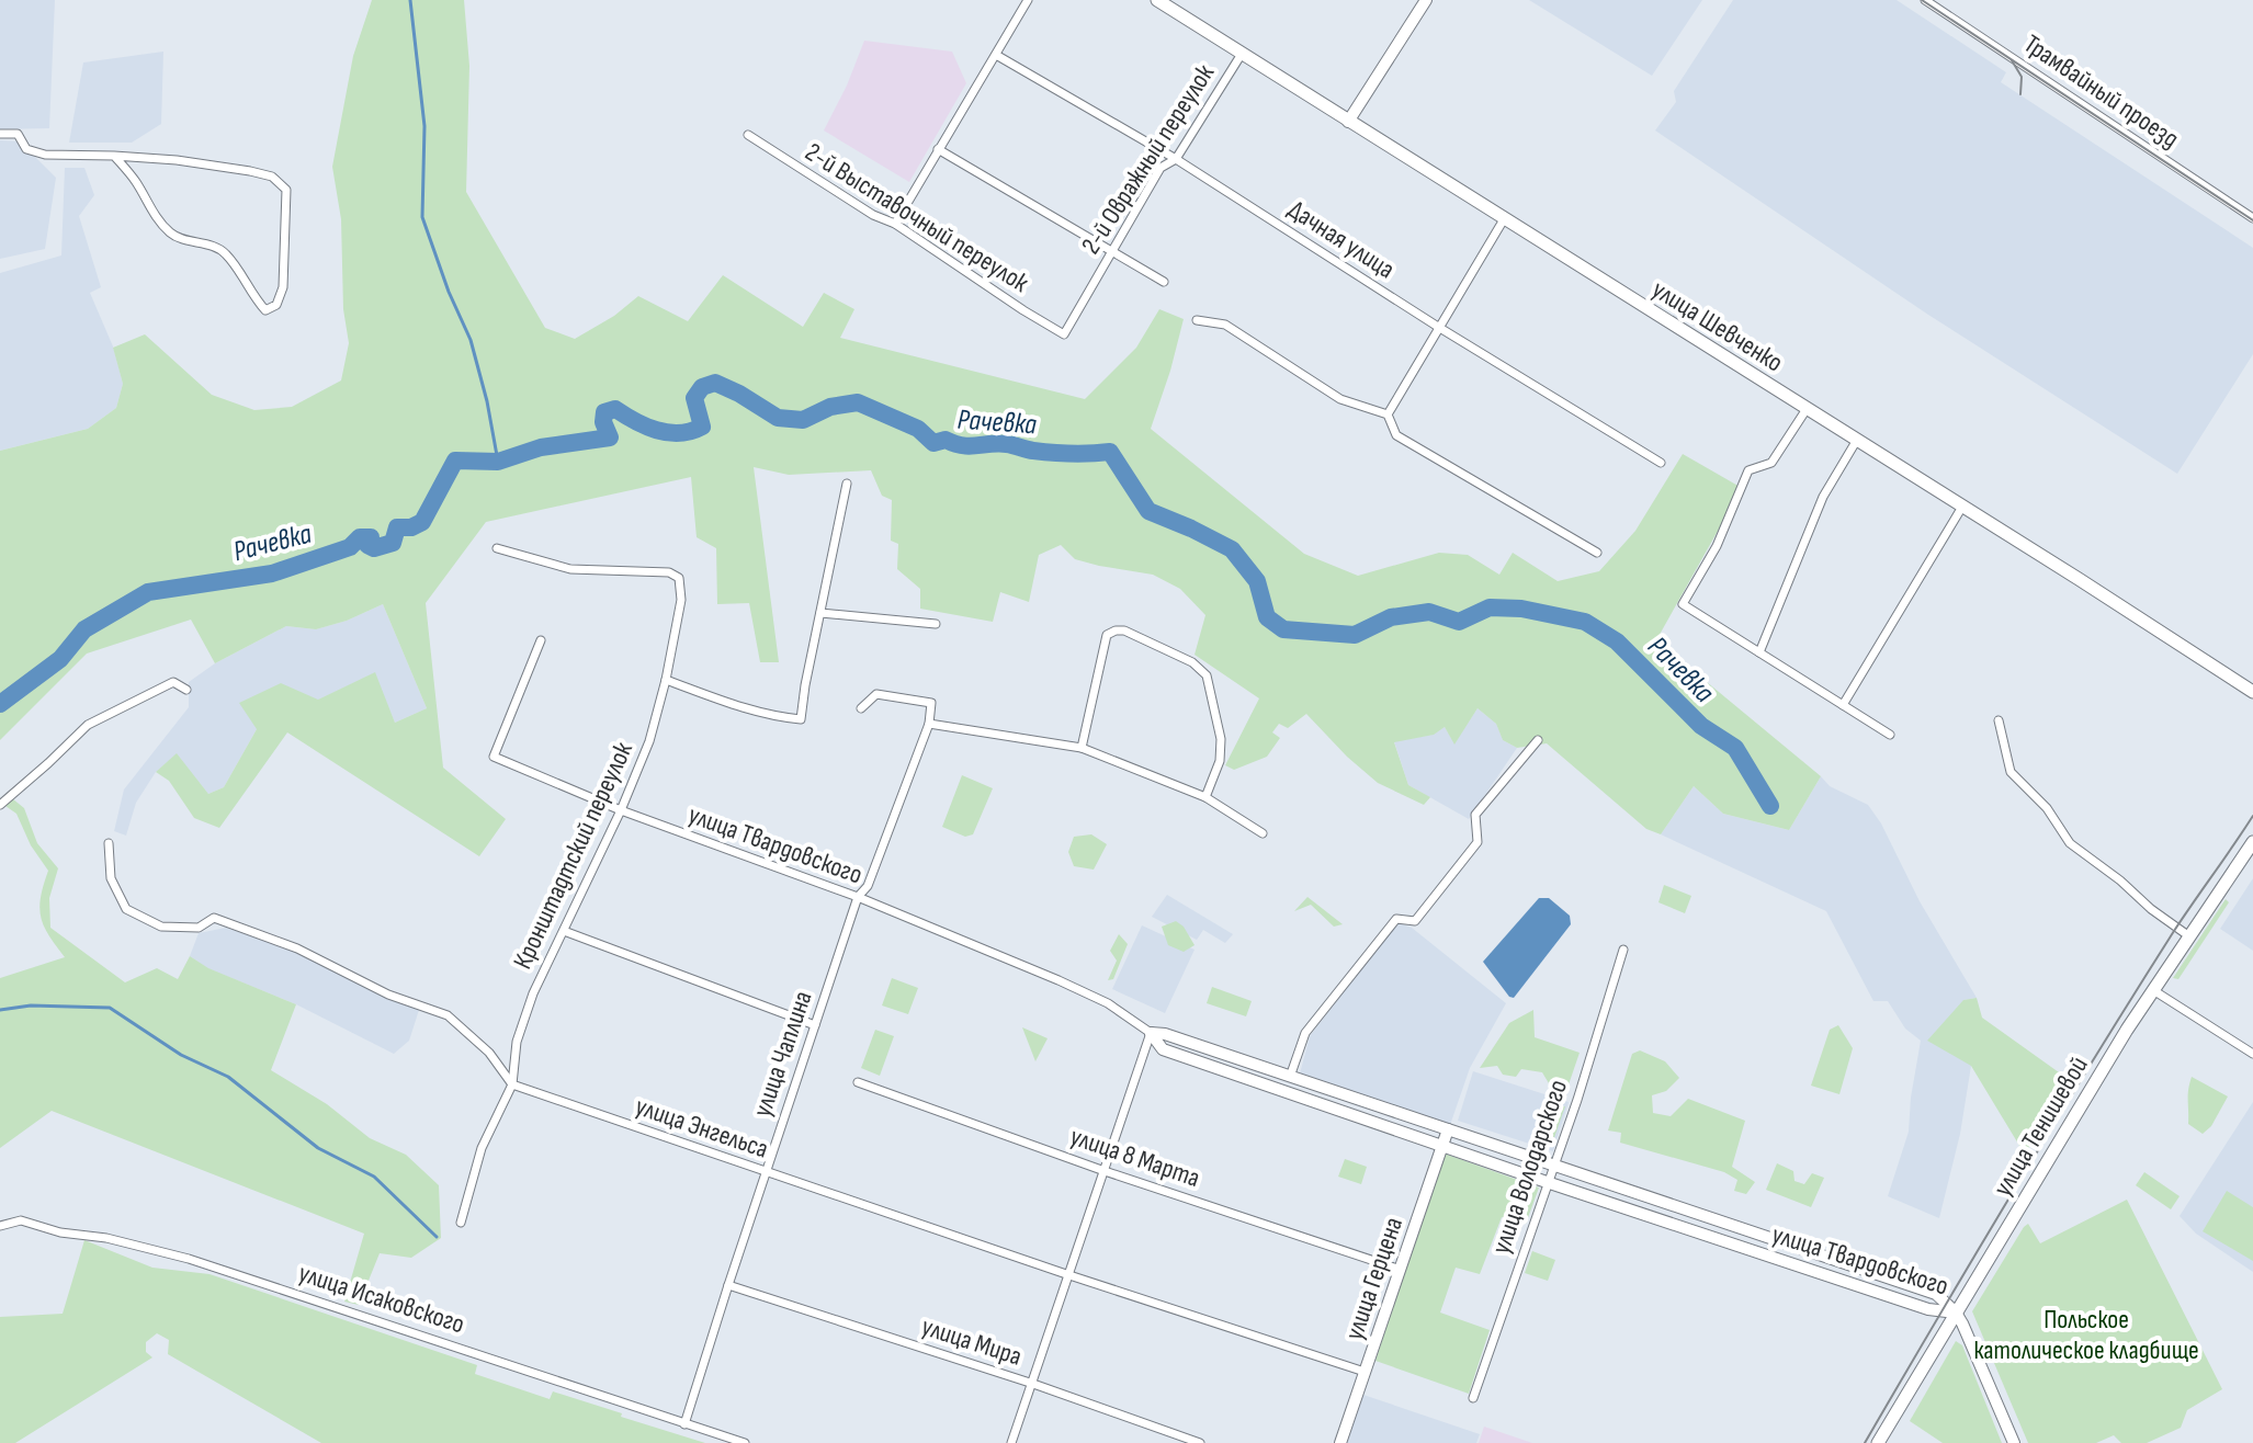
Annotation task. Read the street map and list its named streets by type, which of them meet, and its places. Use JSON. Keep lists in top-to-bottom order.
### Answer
{
  "streets": {
    "main road": ["улица Шевченко", "улица Тенишевой"],
    "street": [
      "Трамвайный проезд",
      "2-й Овражный переулок",
      "2-й Выставочный переулок",
      "Дачная улица",
      "улица Твардовского",
      "Кронштадтский переулок",
      "улица Чаплина",
      "улица Энгельса",
      "улица 8 Марта",
      "улица Володарского",
      "улица Герцена",
      "улица Исаковского",
      "улица Мира"
    ]
  },
  "crossings": [
    ["2-й Овражный переулок", "2-й Выставочный переулок"],
    ["2-й Овражный переулок", "Дачная улица"],
    ["2-й Овражный переулок", "улица Шевченко"],
    ["улица Твардовского", "Кронштадтский переулок"],
    ["улица Твардовского", "улица Чаплина"],
    ["улица Твардовского", "улица Тенишевой"],
    ["улица Твардовского", "улица Володарского"],
    ["улица Твардовского", "улица Герцена"],
    ["Кронштадтский переулок", "улица Энгельса"],
    ["улица Чаплина", "улица Энгельса"],
    ["улица Чаплина", "улица Исаковского"],
    ["улица Чаплина", "улица Мира"],
    ["улица Энгельса", "улица Герцена"],
    ["улица 8 Марта", "улица Герцена"]
  ],
  "water": ["Рачевка"],
  "parks": ["Польское католическое кладбище"]
}
